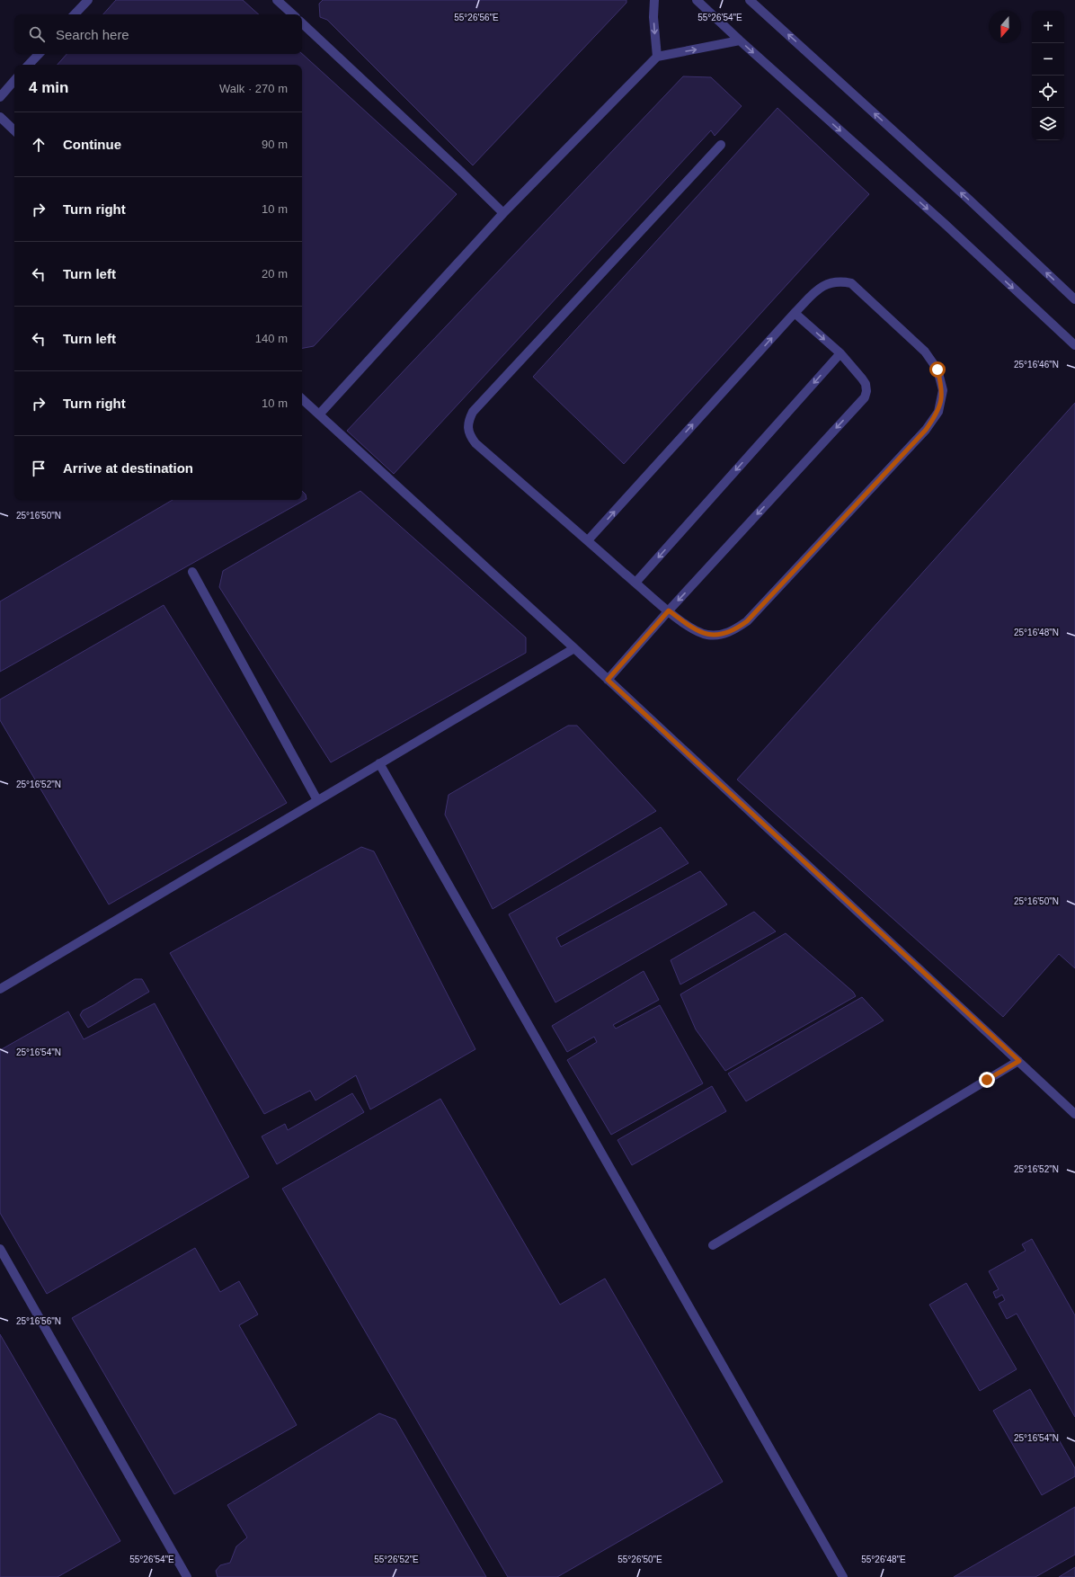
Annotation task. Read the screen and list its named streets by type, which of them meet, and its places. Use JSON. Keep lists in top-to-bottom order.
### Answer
{
  "north": "bottom",
  "page": {
    "map_buttons": ["+", "−"],
    "search": "Search here",
    "heading": ["4 min", "Walk · 270 m"],
    "list": [
      ["Continue", "90 m"],
      ["Turn right", "10 m"],
      ["Turn left", "20 m"],
      ["Turn left", "140 m"],
      ["Turn right", "10 m"],
      "Arrive at destination"
    ]
  },
  "coordinates": [
    "55°26'56\"E",
    "55°26'54\"E",
    "25°16'46\"N",
    "25°16'50\"N",
    "25°16'48\"N",
    "25°16'52\"N",
    "25°16'54\"N",
    "25°16'56\"N",
    "55°26'52\"E",
    "55°26'50\"E",
    "55°26'48\"E"
  ]
}
